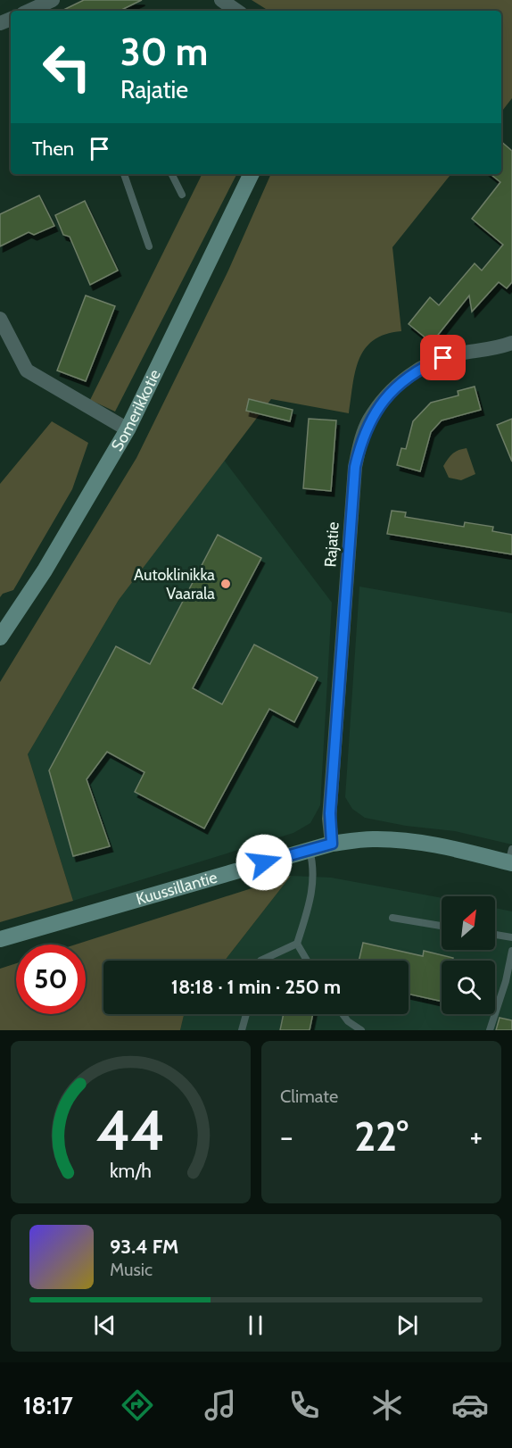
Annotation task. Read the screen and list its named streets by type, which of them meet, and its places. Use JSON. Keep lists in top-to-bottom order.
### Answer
{
  "streets": {
    "street": ["Somerikkotie", "Rajatie", "Kuussillantie"]
  },
  "crossings": [
    ["Rajatie", "Kuussillantie"]
  ],
  "places": ["Autoklinikka Vaarala"],
  "north": "top right",
  "page": {
    "turn": ["30 m", "Rajatie"],
    "then": "Then",
    "limit": "50",
    "trip": "18:18 · 1 min · 250 m",
    "tile": "Climate",
    "heat": ["−", "22°", "+"],
    "song": ["93.4 FM", "Music"],
    "tabs": "18:17",
    "gauge": ["44", "km/h"]
  }
}
